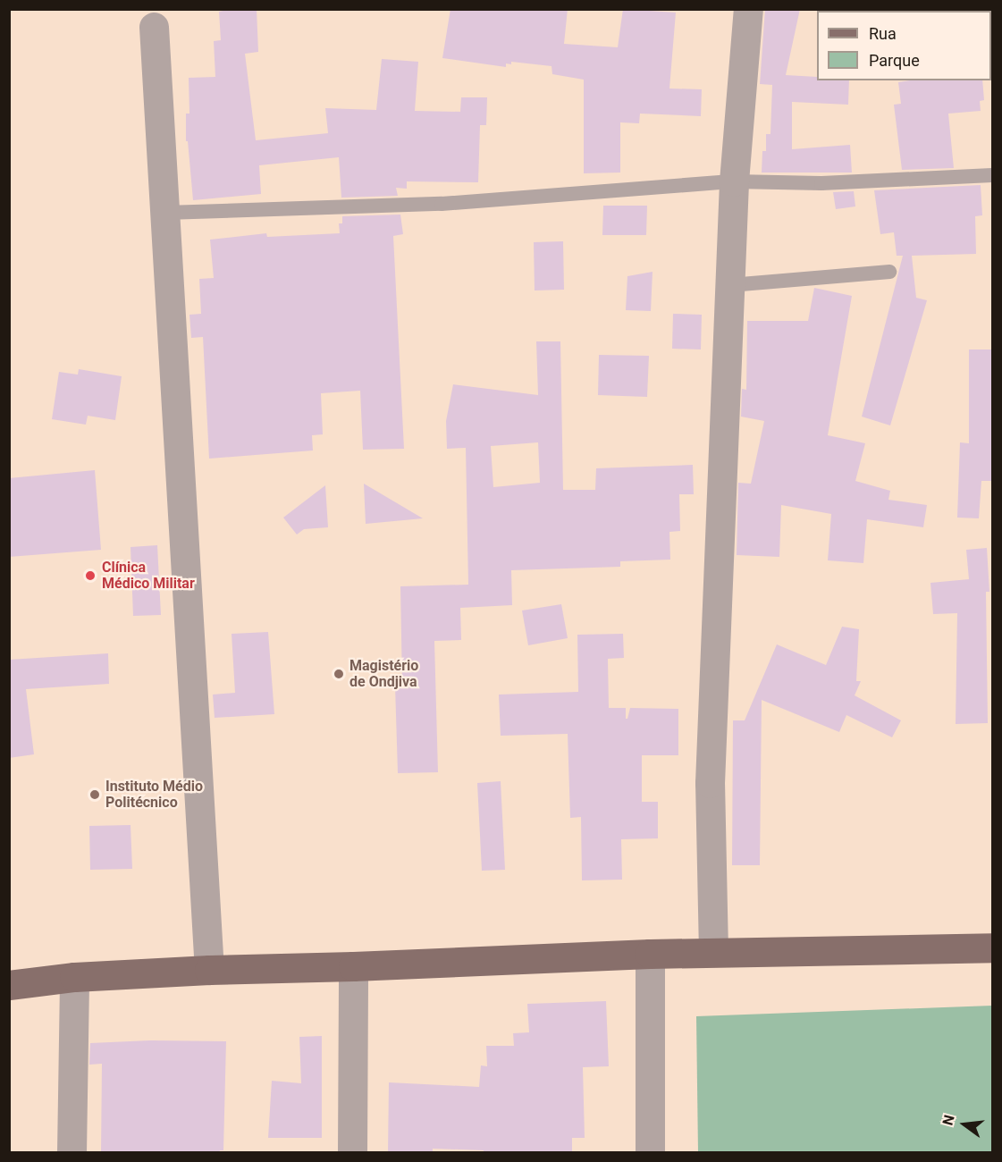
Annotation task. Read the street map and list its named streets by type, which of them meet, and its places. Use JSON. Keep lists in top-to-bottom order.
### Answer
{
  "places": ["Clínica Médico Militar", "Magistério de Ondjiva", "Instituto Médio Politécnico"],
  "legend": ["Rua", "Parque"],
  "north": "left"
}
